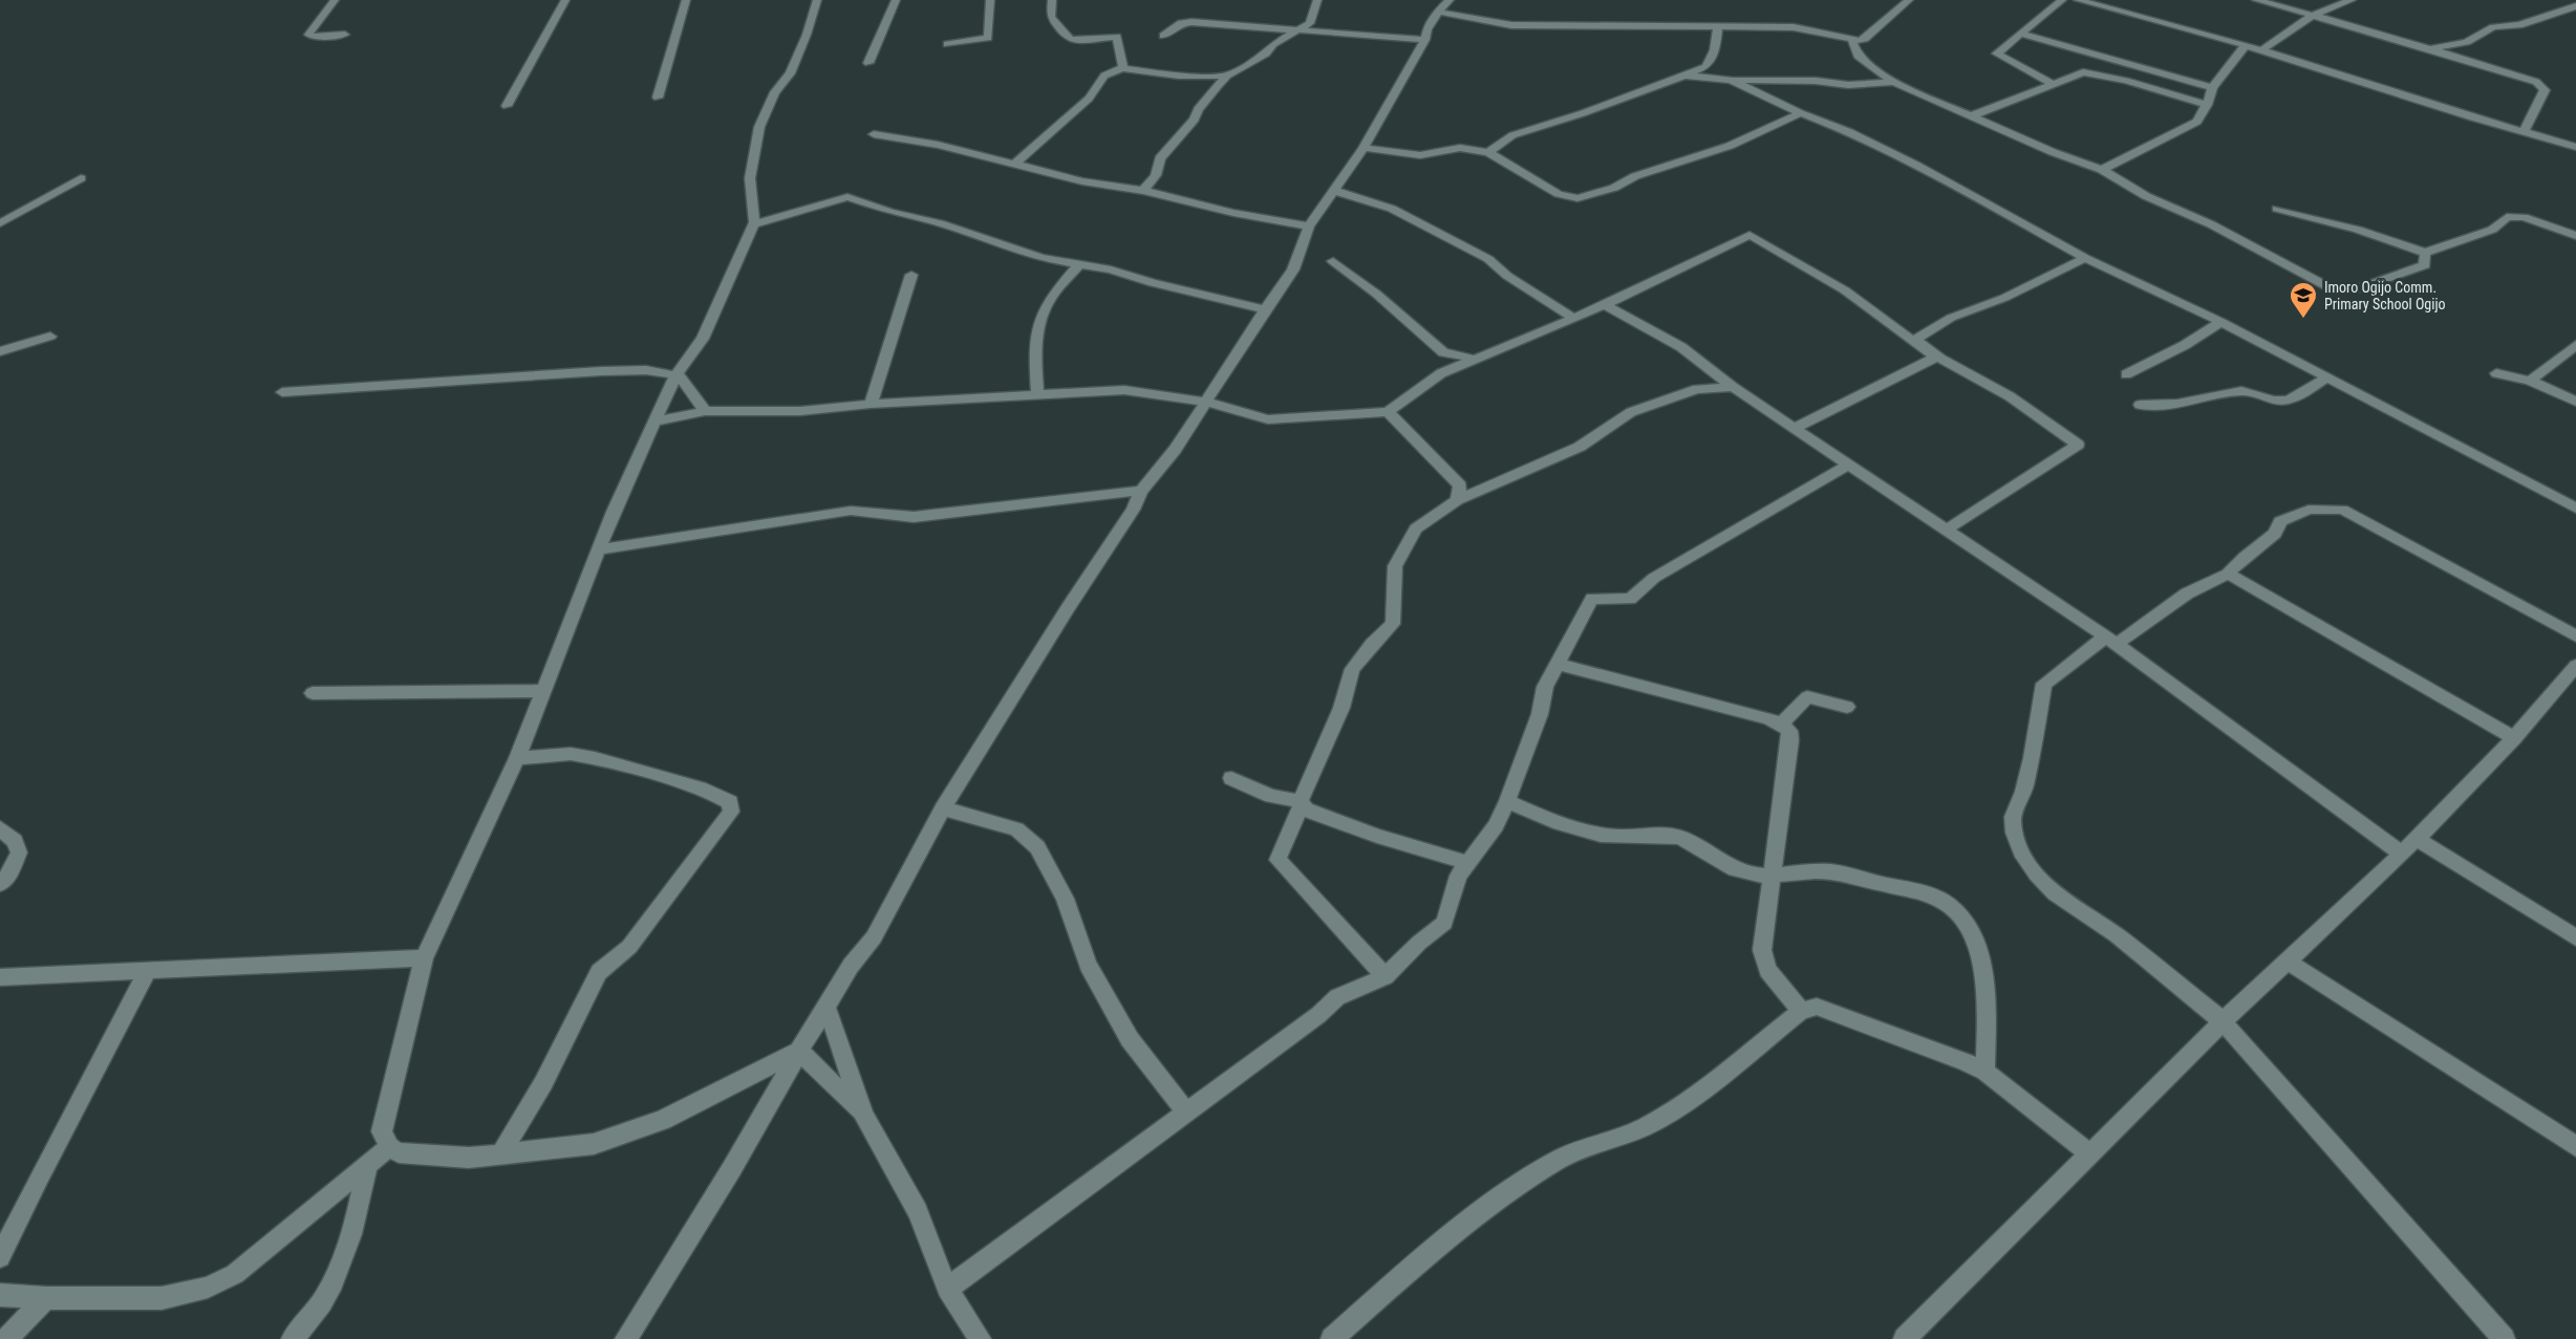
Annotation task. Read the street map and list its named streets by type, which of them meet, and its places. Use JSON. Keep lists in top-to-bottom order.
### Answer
{
  "places": {
    "school or university": ["Imoro Ogijo Comm. Primary School Ogijo"]
  }
}
